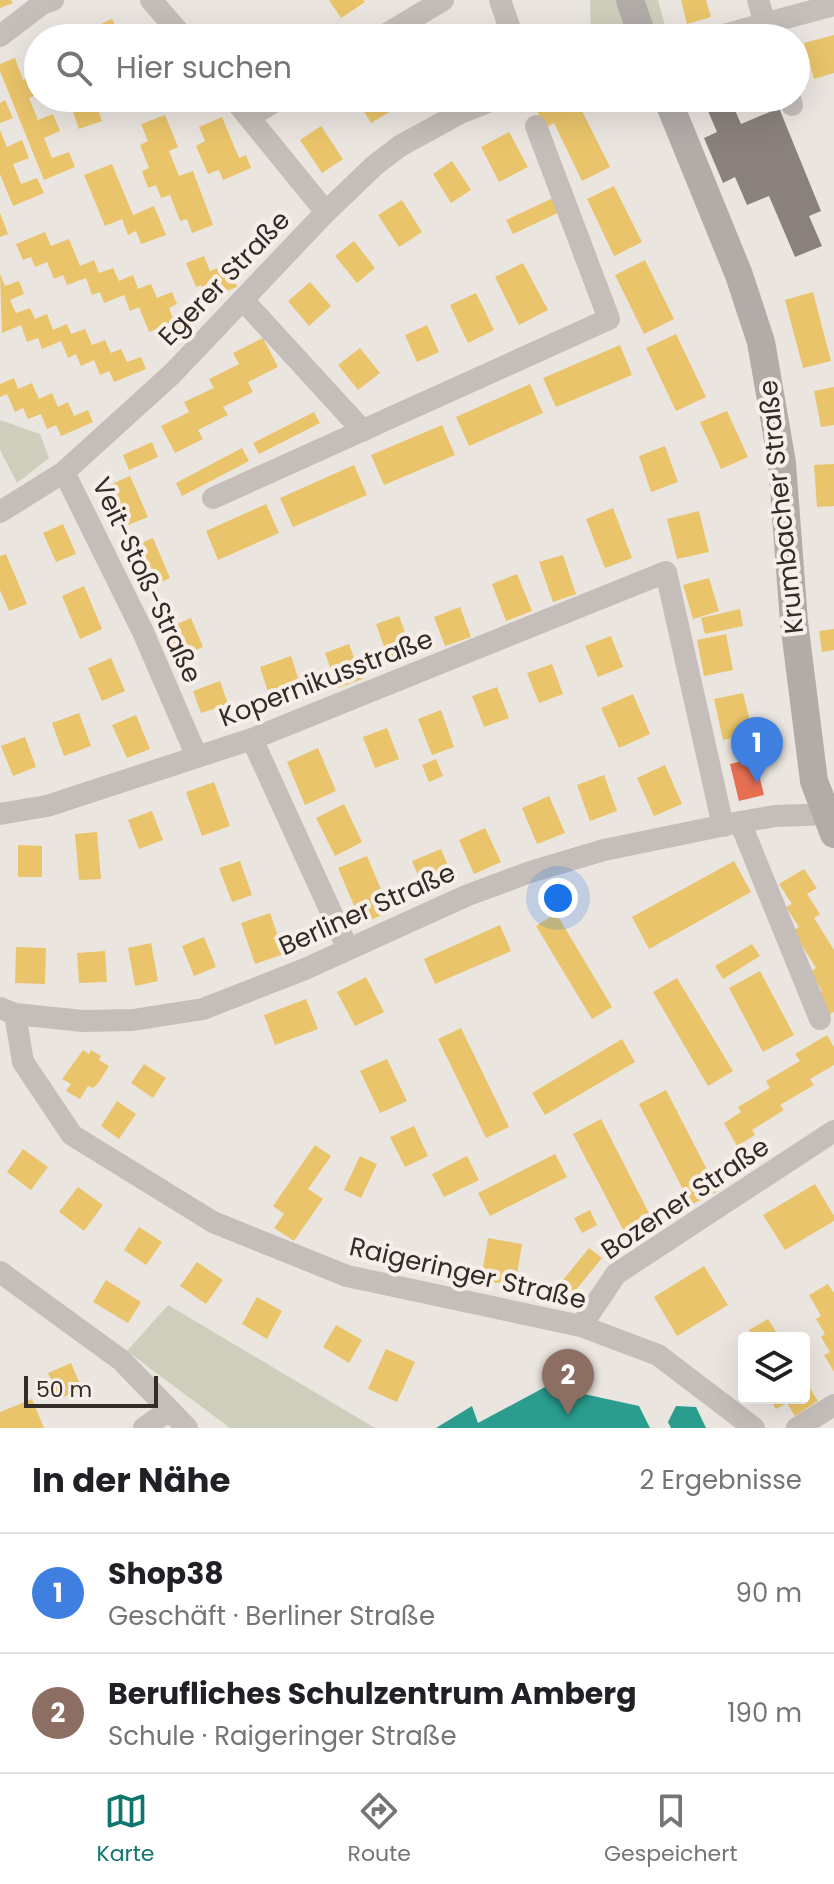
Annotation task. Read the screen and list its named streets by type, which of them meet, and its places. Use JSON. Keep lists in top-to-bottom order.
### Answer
{
  "streets": {
    "main road": ["Krumbacher Straße"],
    "street": [
      "Egerer Straße",
      "Veit-Stoß-Straße",
      "Kopernikusstraße",
      "Berliner Straße",
      "Bozener Straße",
      "Raigeringer Straße"
    ]
  },
  "crossings": [
    ["Egerer Straße", "Veit-Stoß-Straße"],
    ["Krumbacher Straße", "Berliner Straße"],
    ["Veit-Stoß-Straße", "Kopernikusstraße"],
    ["Kopernikusstraße", "Berliner Straße"],
    ["Berliner Straße", "Raigeringer Straße"],
    ["Bozener Straße", "Raigeringer Straße"]
  ],
  "scale_bar": "50 m",
  "page": {
    "search": "Hier suchen",
    "pins": ["1", "2"],
    "scale": "50 m",
    "heading": ["In der Nähe", "2 Ergebnisse"],
    "list": [
      {
        "mark": "1",
        "name": "Shop38",
        "note": "Geschäft · Berliner Straße",
        "value": "90 m"
      },
      {
        "mark": "2",
        "name": "Berufliches Schulzentrum Amberg",
        "note": "Schule · Raigeringer Straße",
        "value": "190 m"
      }
    ],
    "nav": ["Karte", "Route", "Gespeichert"]
  }
}
